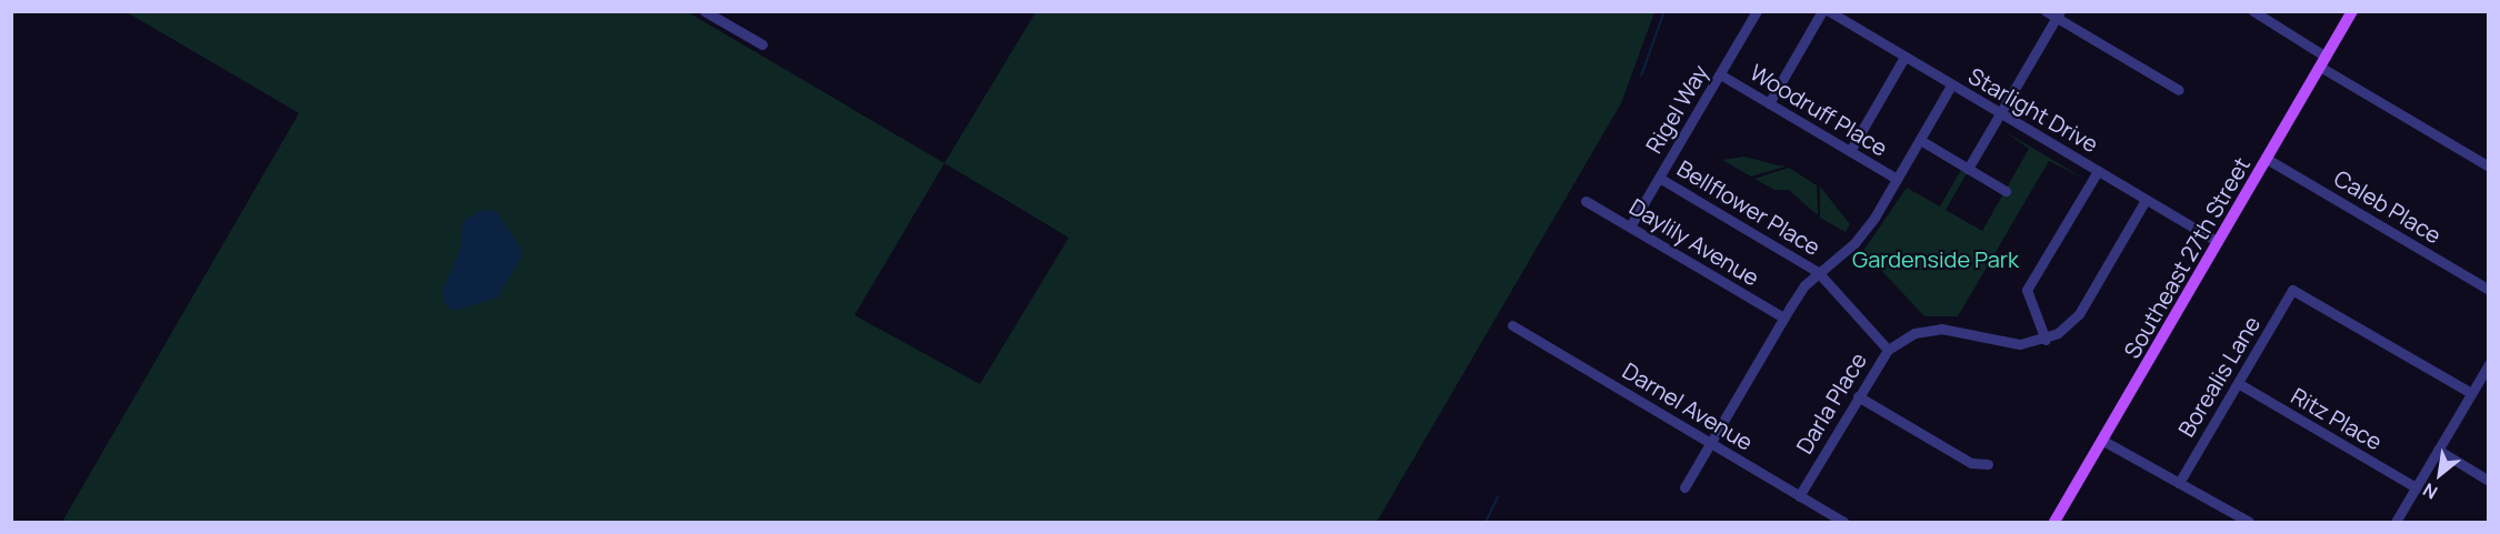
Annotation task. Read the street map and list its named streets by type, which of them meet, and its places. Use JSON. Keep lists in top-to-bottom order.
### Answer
{
  "streets": {
    "main road": ["Southeast 27th Street"],
    "street": [
      "Rigel Way",
      "Woodruff Place",
      "Starlight Drive",
      "Caleb Place",
      "Bellflower Place",
      "Daylily Avenue",
      "Borealis Lane",
      "Darla Place",
      "Darnel Avenue",
      "Ritz Place"
    ]
  },
  "crossings": [
    ["Rigel Way", "Woodruff Place"],
    ["Rigel Way", "Bellflower Place"],
    ["Rigel Way", "Daylily Avenue"],
    ["Starlight Drive", "Southeast 27th Street"],
    ["Caleb Place", "Southeast 27th Street"],
    ["Bellflower Place", "Darla Place"],
    ["Borealis Lane", "Ritz Place"],
    ["Darla Place", "Darnel Avenue"]
  ],
  "parks": ["Gardenside Park"],
  "north": "bottom left"
}
